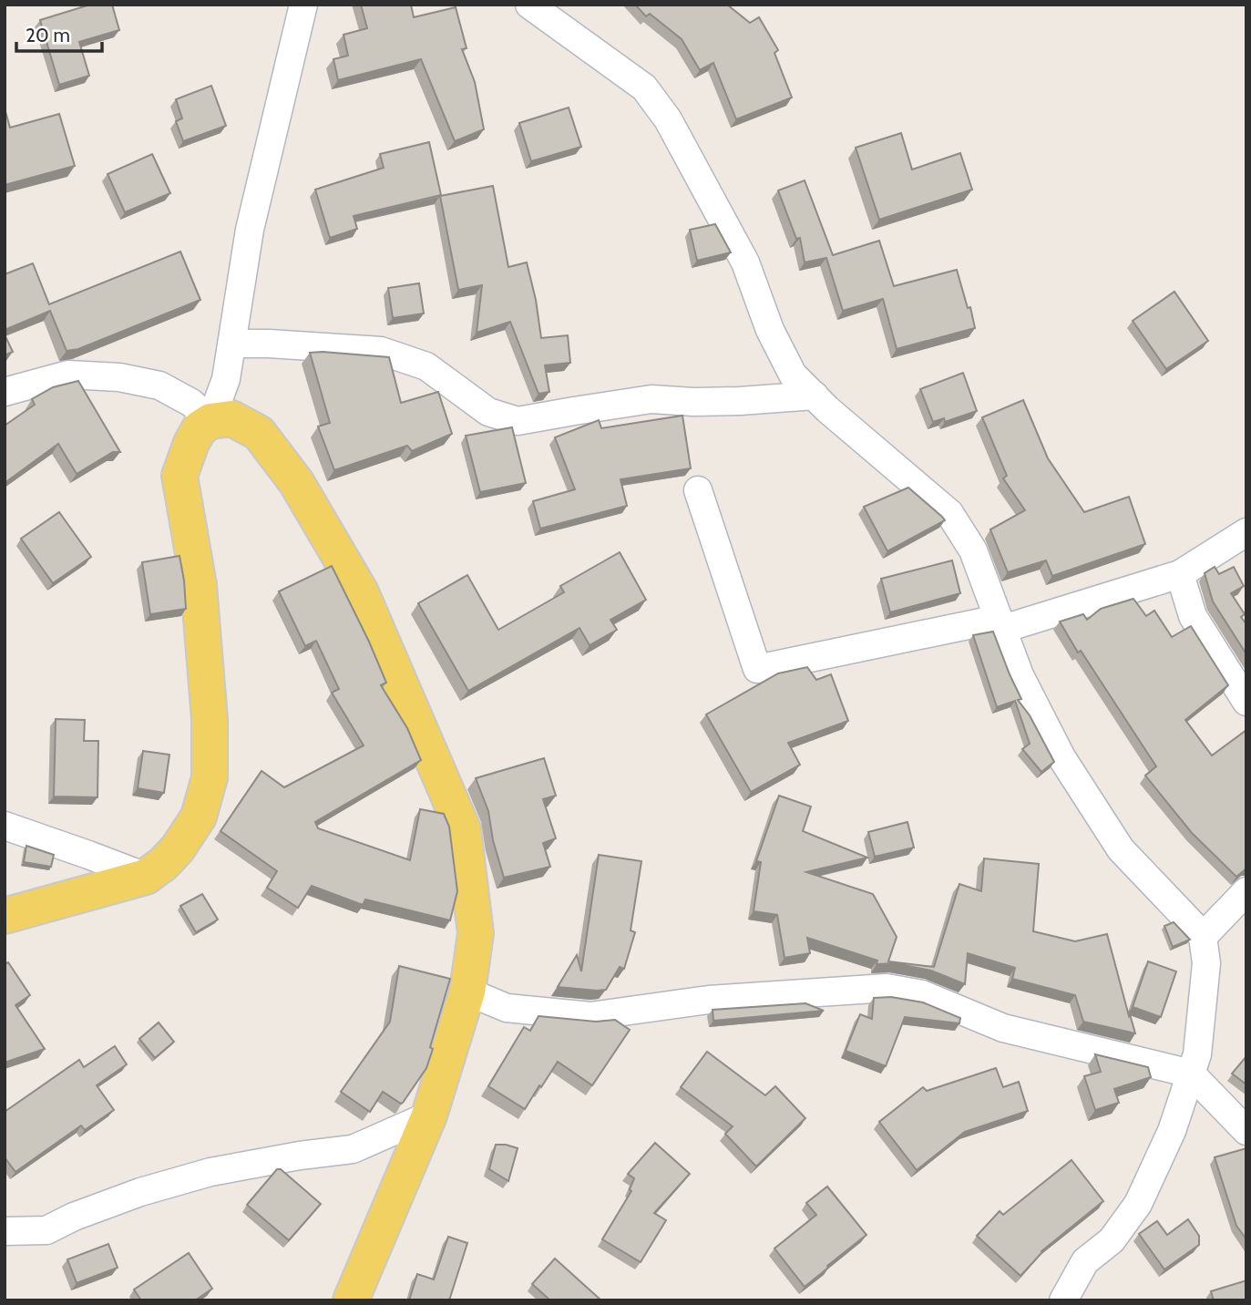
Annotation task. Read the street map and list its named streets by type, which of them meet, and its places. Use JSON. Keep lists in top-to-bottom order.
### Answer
{
  "scale_bar": "20 m"
}
